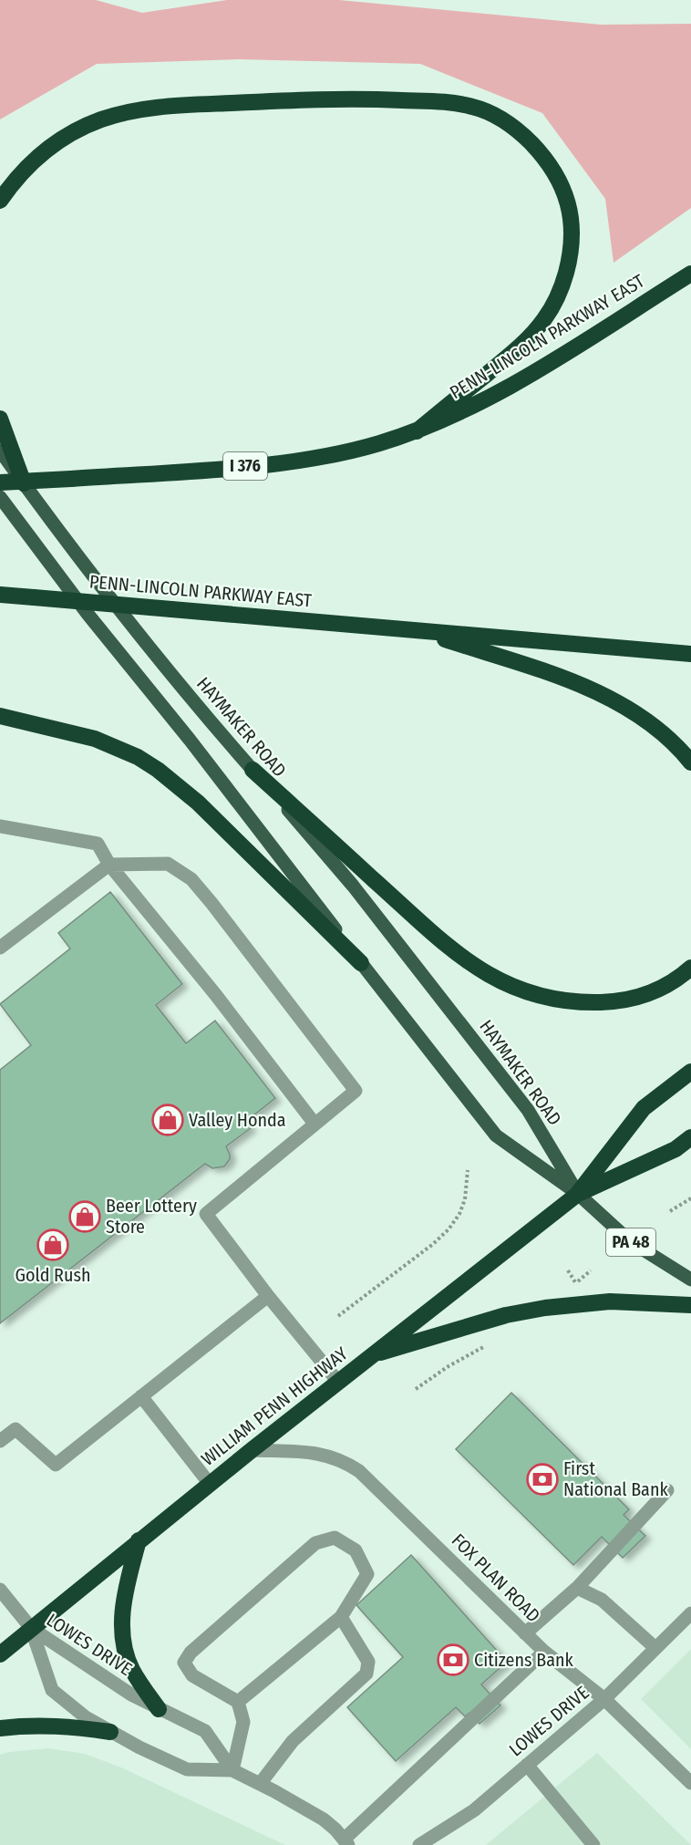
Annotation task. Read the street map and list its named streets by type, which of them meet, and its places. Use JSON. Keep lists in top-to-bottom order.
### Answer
{
  "streets": {
    "highway": ["PENN-LINCOLN PARKWAY EAST", "I 376", "WILLIAM PENN HIGHWAY"],
    "main road": ["HAYMAKER ROAD", "PA 48"],
    "street": ["FOX PLAN ROAD", "LOWES DRIVE"]
  },
  "crossings": [
    ["HAYMAKER ROAD", "PA 48"],
    ["HAYMAKER ROAD", "WILLIAM PENN HIGHWAY"],
    ["PA 48", "WILLIAM PENN HIGHWAY"],
    ["WILLIAM PENN HIGHWAY", "FOX PLAN ROAD"],
    ["WILLIAM PENN HIGHWAY", "LOWES DRIVE"],
    ["FOX PLAN ROAD", "LOWES DRIVE"]
  ],
  "places": {
    "shop": ["Valley Honda", "Beer Lottery Store", "Gold Rush"],
    "bank": ["First National Bank", "Citizens Bank"]
  }
}
